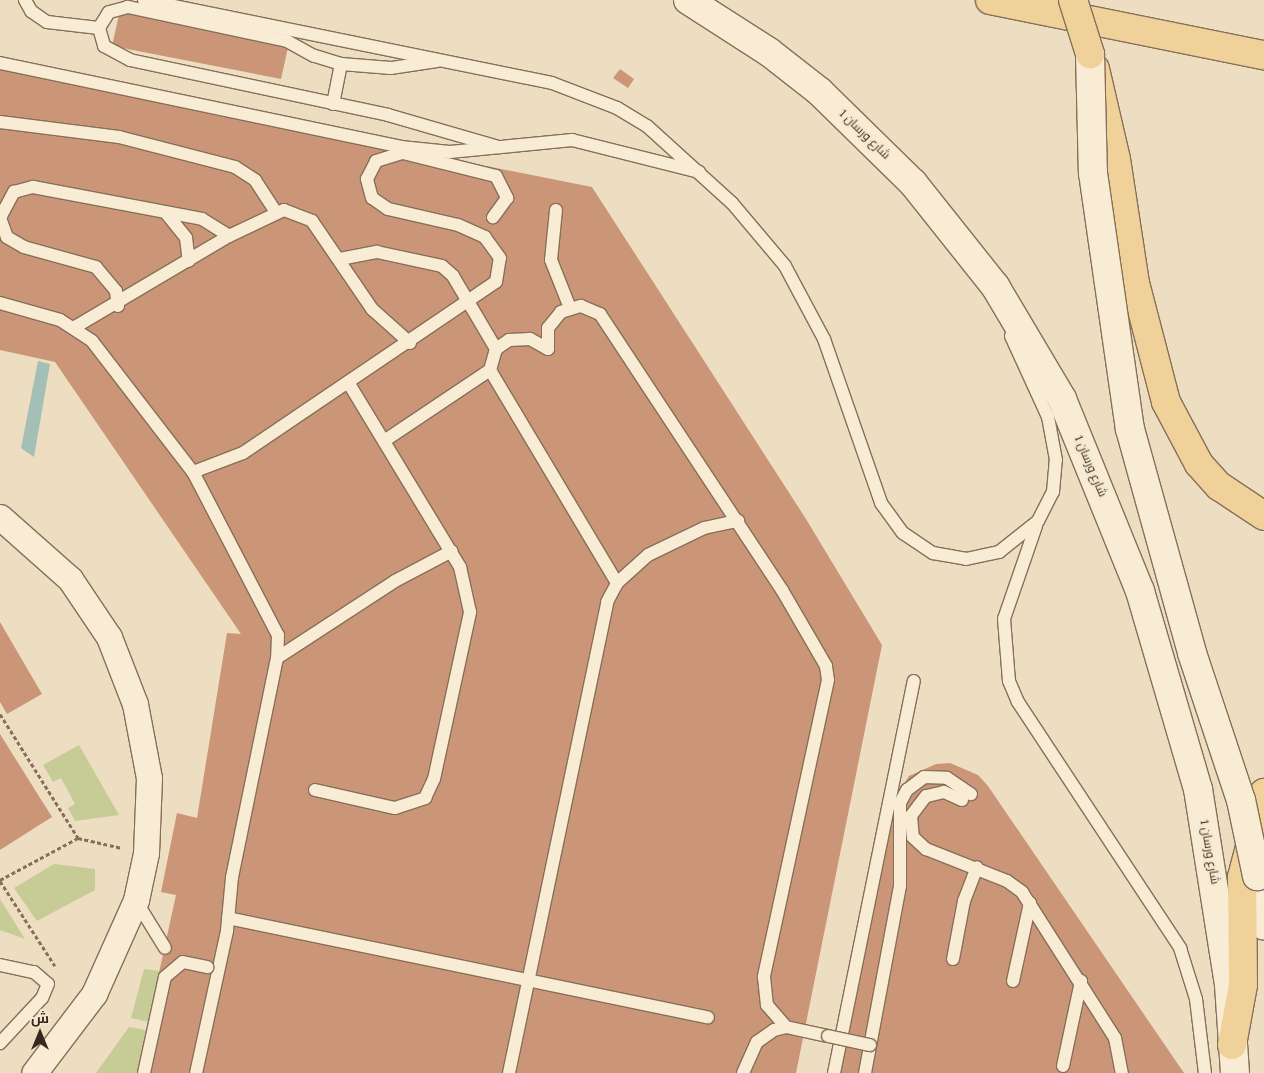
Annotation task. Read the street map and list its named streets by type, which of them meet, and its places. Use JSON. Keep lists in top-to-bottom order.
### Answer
{
  "streets": {
    "street": ["شارع ورسان 1"]
  },
  "north": "top"
}
